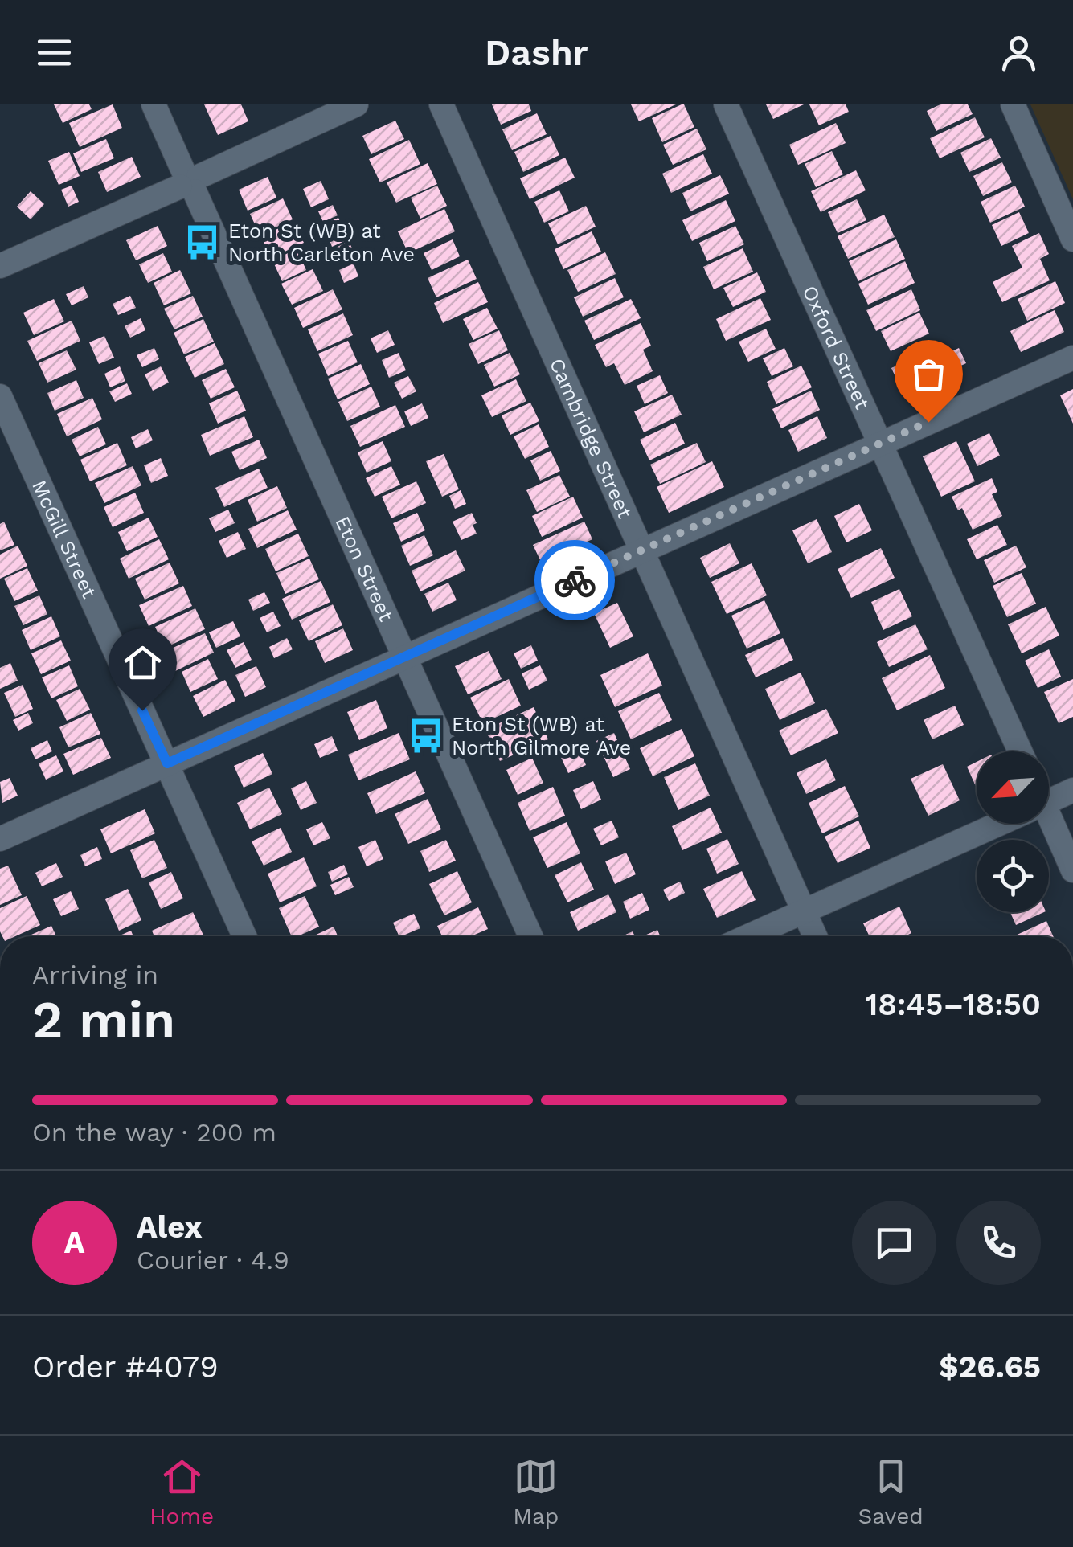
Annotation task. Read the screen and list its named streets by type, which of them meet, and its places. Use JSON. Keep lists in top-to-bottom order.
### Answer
{
  "streets": {
    "street": [
      "Oxford Street",
      "Cambridge Street",
      "McGill Street",
      "Eton Street"
    ]
  },
  "places": {
    "bus stop": ["Eton St (WB) at North Carleton Ave", "Eton St (WB) at North Gilmore Ave"]
  },
  "north": "bottom left",
  "page": {
    "header": "Dashr",
    "heading": ["2 min", "Arriving in", "18:45–18:50"],
    "panel": [
      "Alex",
      "Courier · 4.9",
      "Order #4079",
      "$26.65"
    ],
    "bar": "On the way · 200 m",
    "round": "A",
    "tabs": ["Home", "Map", "Saved"]
  }
}
